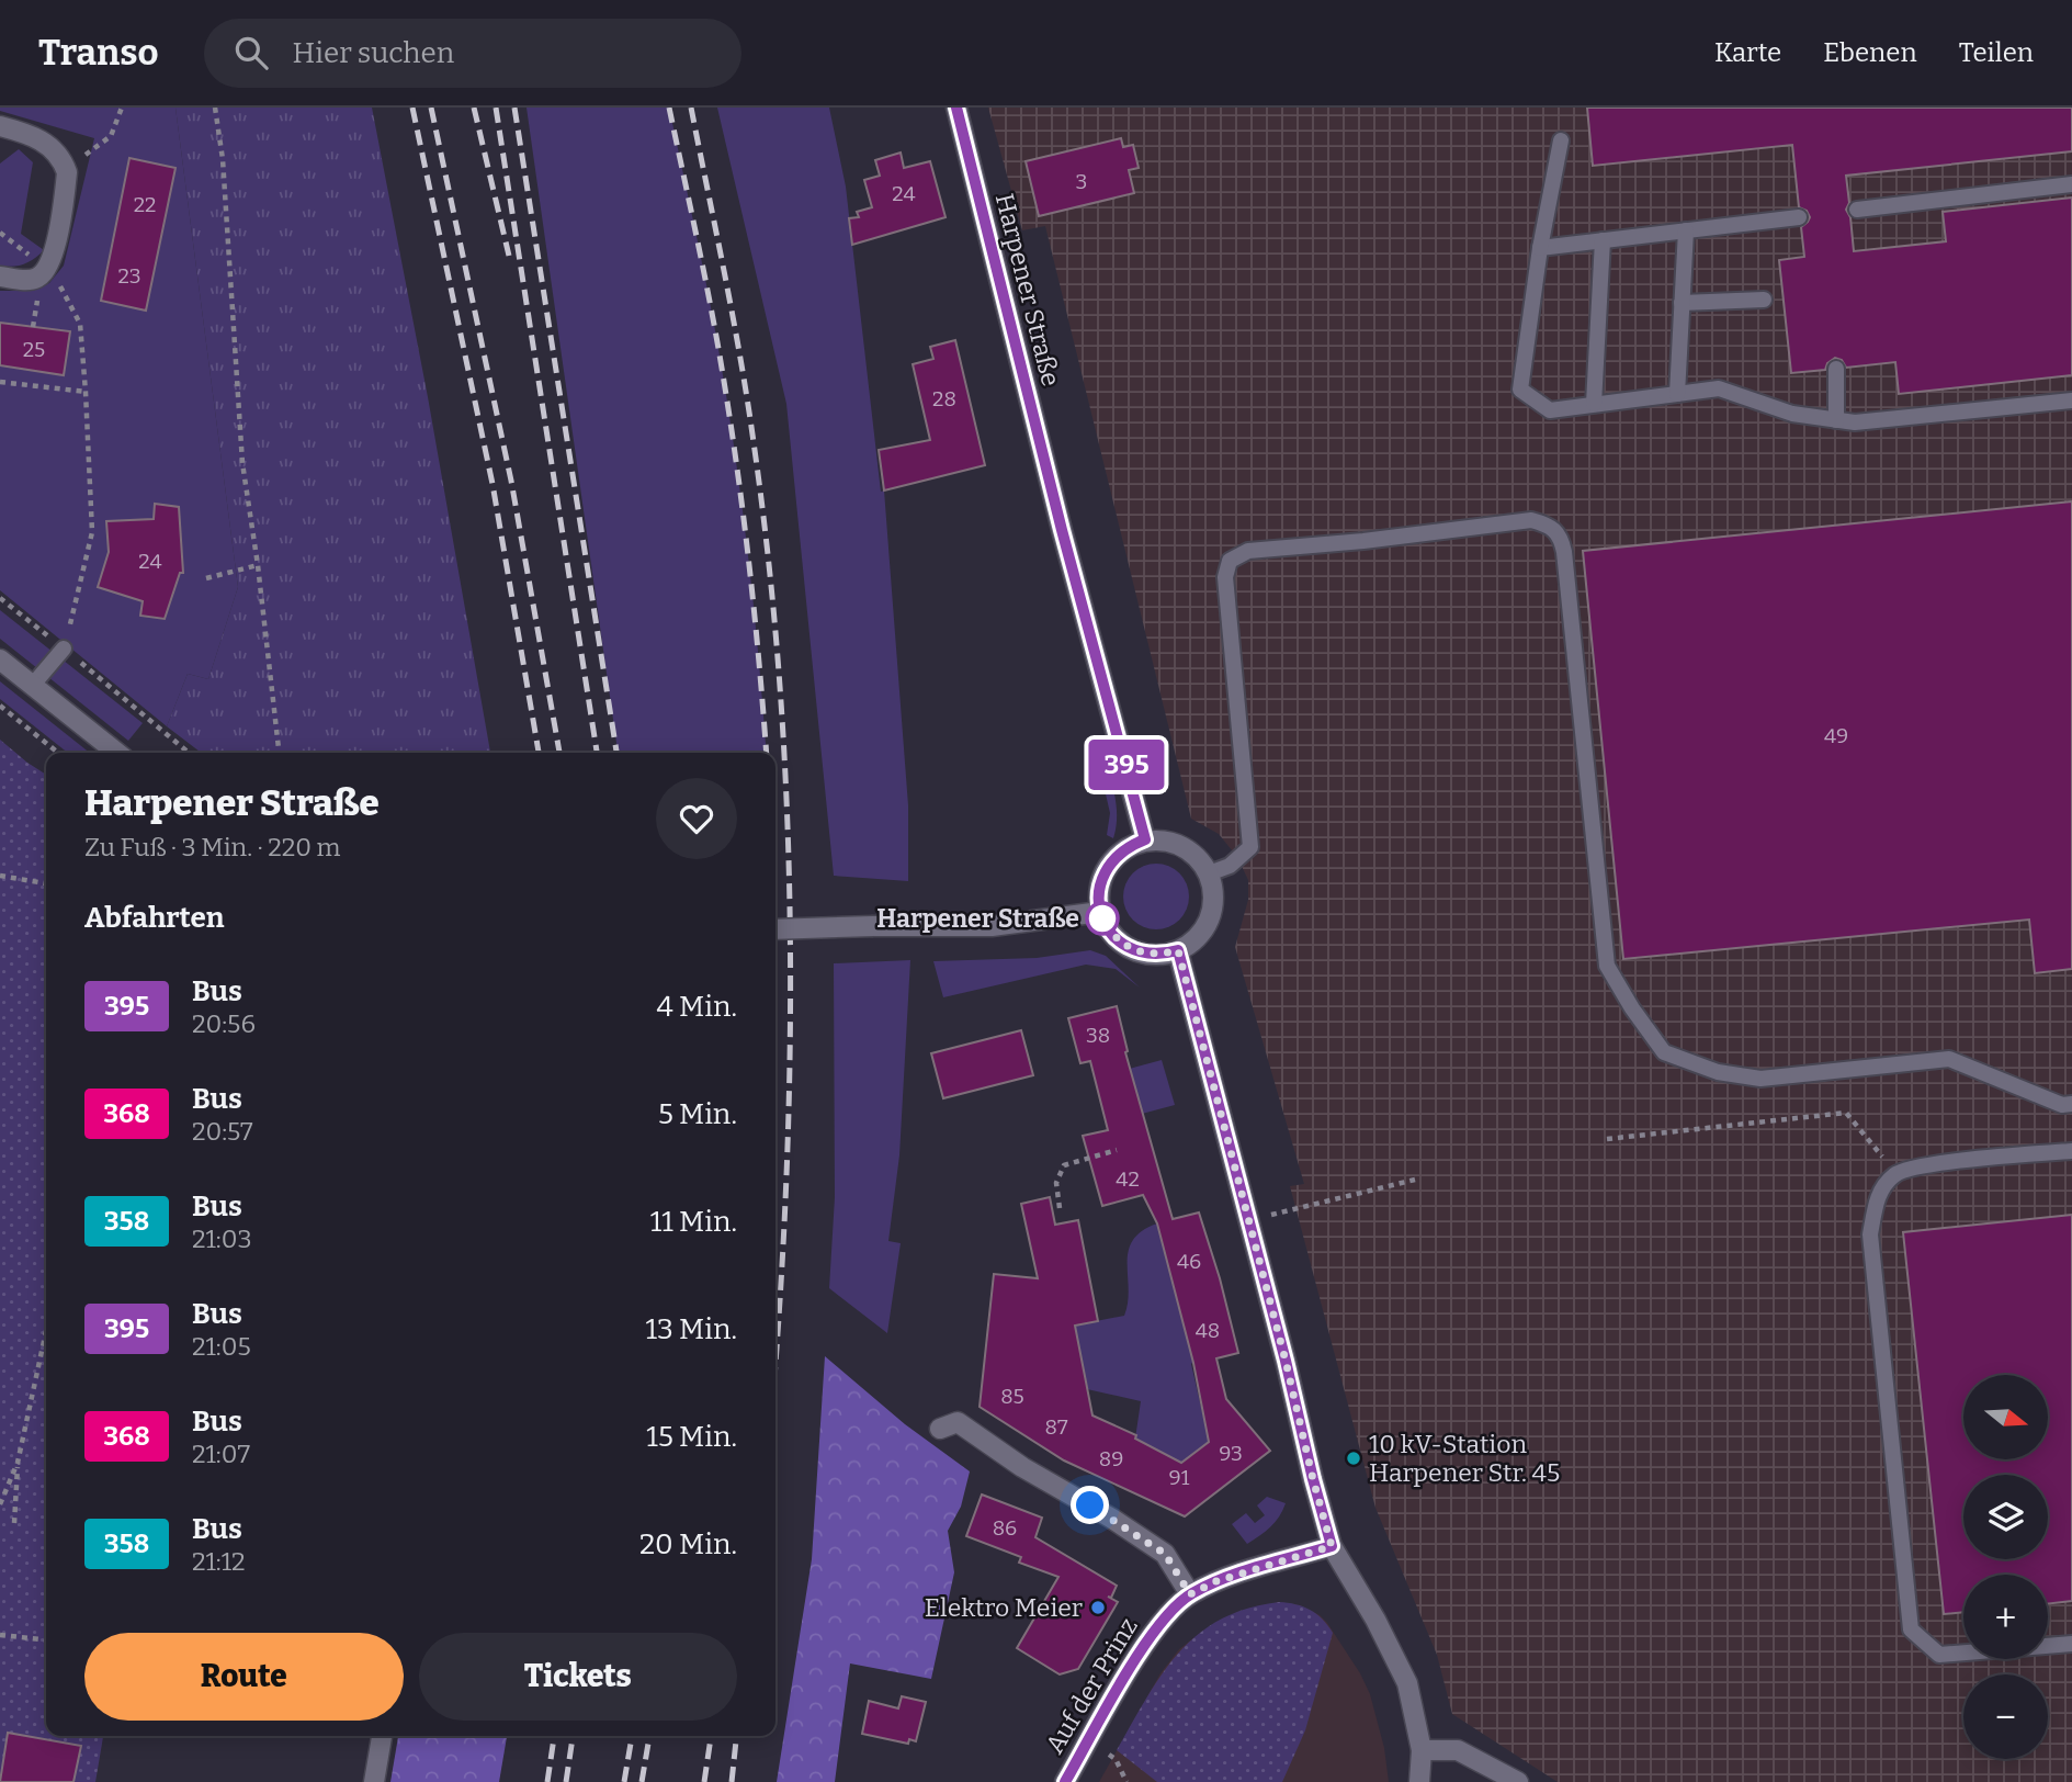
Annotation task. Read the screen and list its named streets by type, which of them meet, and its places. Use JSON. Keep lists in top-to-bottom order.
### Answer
{
  "streets": {
    "street": ["Harpener Straße", "Auf der Prinz"]
  },
  "places": ["Harpener Straße", "10 kV-Station Harpener Str. 45", "Elektro Meier"],
  "lines": ["bus line 395"],
  "house_numbers": [
    "3",
    "24",
    "22",
    "23",
    "25",
    "28",
    "24",
    "49",
    "38",
    "42",
    "46",
    "48",
    "85",
    "87",
    "93",
    "89",
    "91",
    "86"
  ],
  "north": "right",
  "page": {
    "header": "Transo",
    "search": "Hier suchen",
    "nav": ["Karte", "Ebenen", "Teilen"],
    "on_map": "395",
    "heading": [
      ["Harpener Straße", "Zu Fuß · 3 Min. · 220 m"],
      "Abfahrten"
    ],
    "list": [
      {
        "mark": "395",
        "name": "Bus",
        "note": "20:56",
        "value": "4 Min."
      },
      {
        "mark": "368",
        "name": "Bus",
        "note": "20:57",
        "value": "5 Min."
      },
      {
        "mark": "358",
        "name": "Bus",
        "note": "21:03",
        "value": "11 Min."
      },
      {
        "mark": "395",
        "name": "Bus",
        "note": "21:05",
        "value": "13 Min."
      },
      {
        "mark": "368",
        "name": "Bus",
        "note": "21:07",
        "value": "15 Min."
      },
      {
        "mark": "358",
        "name": "Bus",
        "note": "21:12",
        "value": "20 Min."
      }
    ],
    "map_buttons": ["+", "−"],
    "buttons": ["Route", "Tickets"]
  }
}
